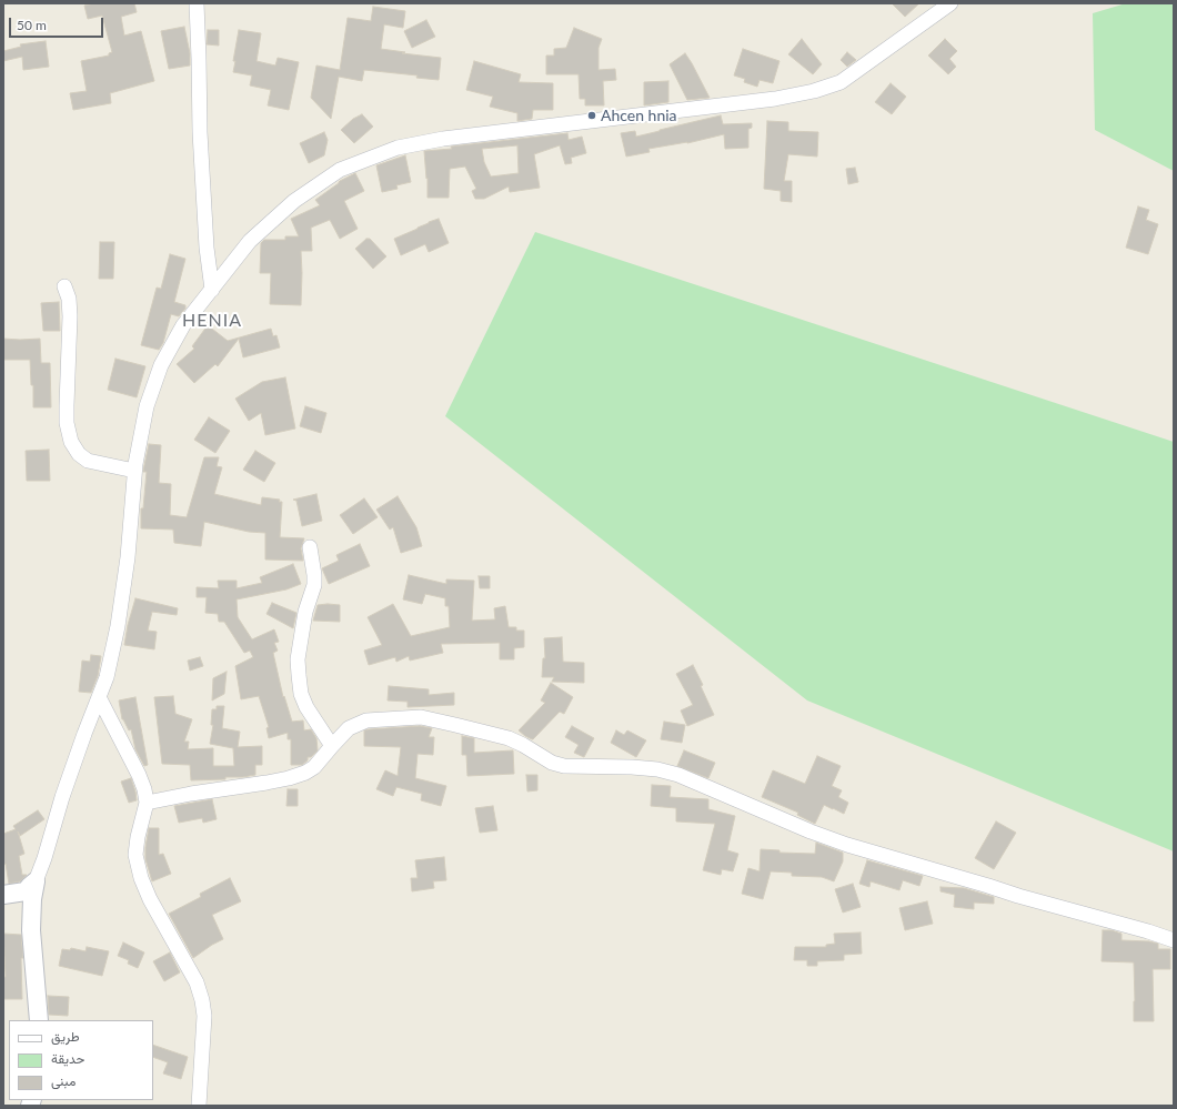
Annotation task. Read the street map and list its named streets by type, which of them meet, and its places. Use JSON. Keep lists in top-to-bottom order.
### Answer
{
  "districts": ["HENIA"],
  "places": ["Ahcen hnia"],
  "legend": ["طريق", "حديقة", "مبنى"],
  "scale_bar": "50 m"
}
